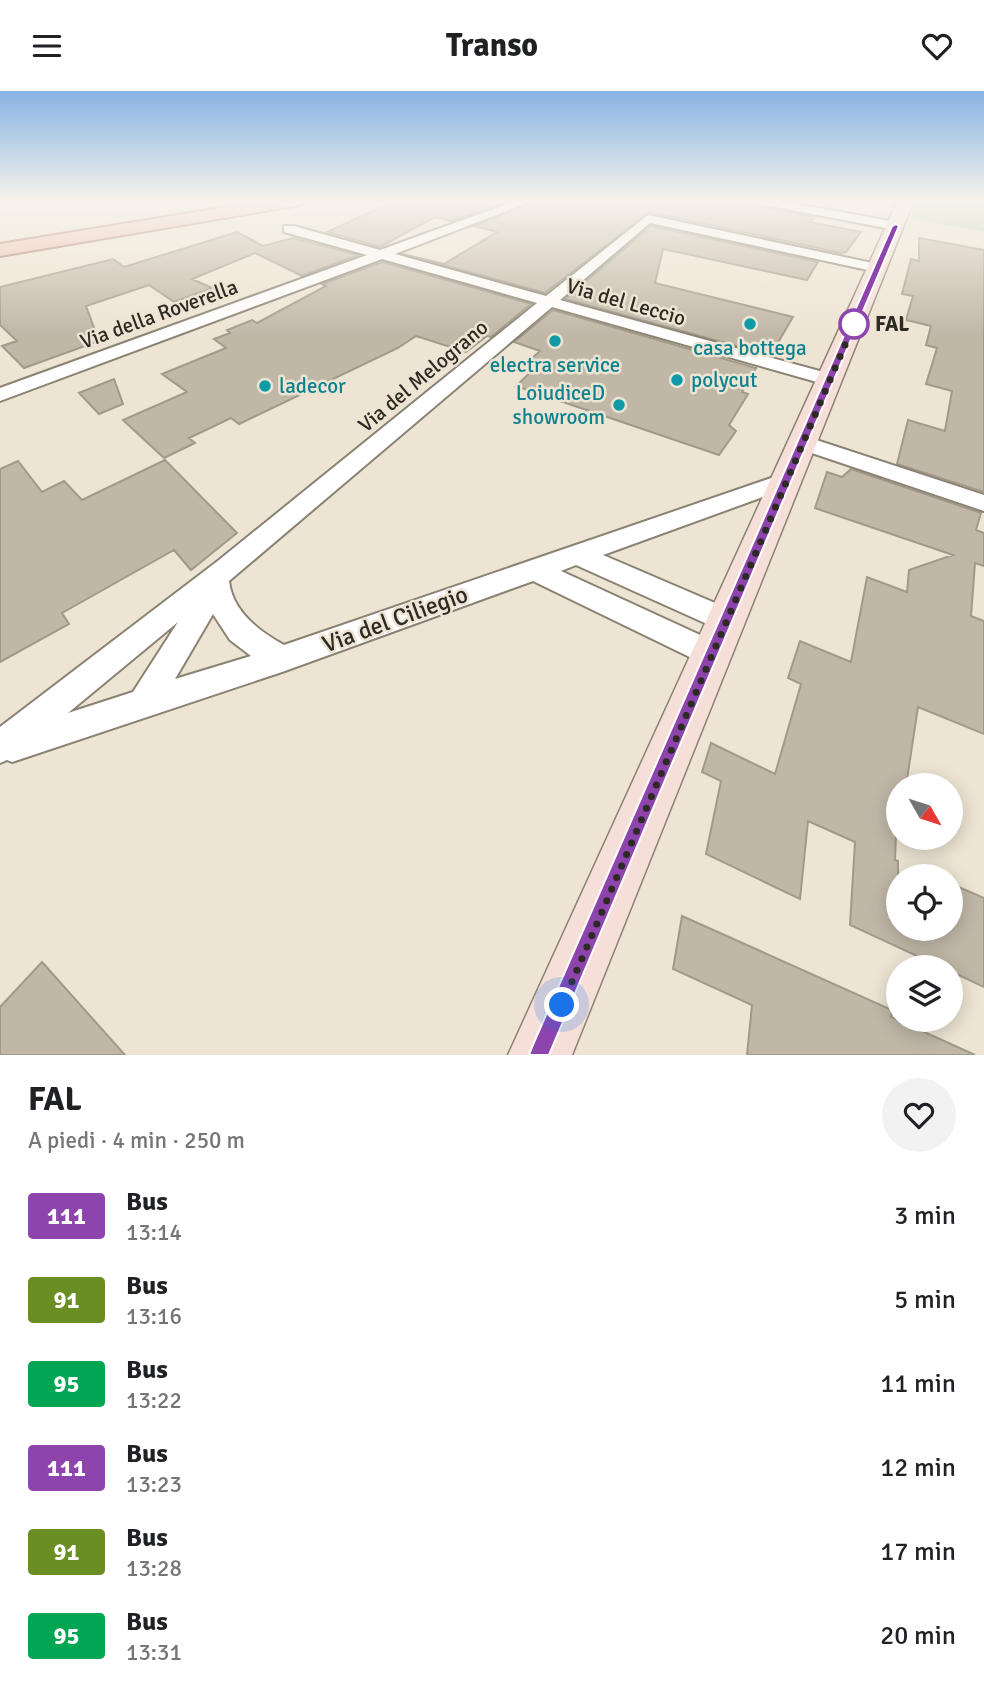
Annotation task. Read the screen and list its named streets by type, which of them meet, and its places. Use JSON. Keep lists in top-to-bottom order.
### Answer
{
  "streets": {
    "street": [
      "Via del Leccio",
      "Via della Roverella",
      "Via del Melograno",
      "Via del Ciliegio"
    ]
  },
  "crossings": [
    ["Via del Leccio", "Via della Roverella"],
    ["Via del Leccio", "Via del Melograno"],
    ["Via del Melograno", "Via del Ciliegio"]
  ],
  "places": [
    "casa bottega",
    "FAL",
    "electra service",
    "polycut",
    "ladecor",
    "LoiudiceD showroom"
  ],
  "lines": ["bus line 111"],
  "north": "bottom right",
  "page": {
    "header": "Transo",
    "heading": ["FAL", "A piedi · 4 min · 250 m"],
    "list": [
      {
        "mark": "111",
        "name": "Bus",
        "note": "13:14",
        "value": "3 min"
      },
      {
        "mark": "91",
        "name": "Bus",
        "note": "13:16",
        "value": "5 min"
      },
      {
        "mark": "95",
        "name": "Bus",
        "note": "13:22",
        "value": "11 min"
      },
      {
        "mark": "111",
        "name": "Bus",
        "note": "13:23",
        "value": "12 min"
      },
      {
        "mark": "91",
        "name": "Bus",
        "note": "13:28",
        "value": "17 min"
      },
      {
        "mark": "95",
        "name": "Bus",
        "note": "13:31",
        "value": "20 min"
      }
    ]
  }
}
